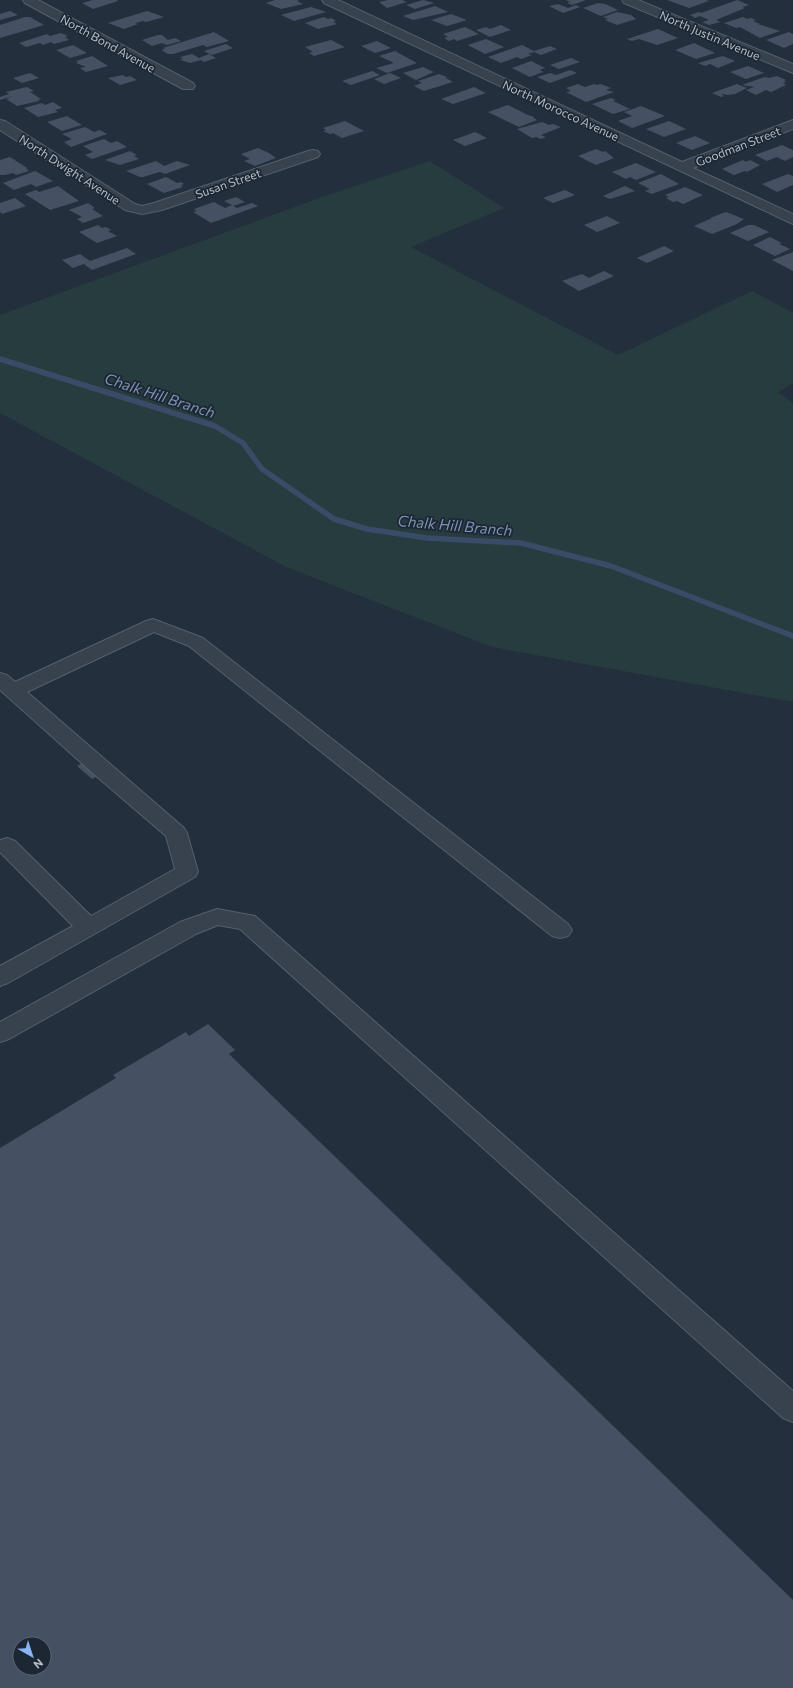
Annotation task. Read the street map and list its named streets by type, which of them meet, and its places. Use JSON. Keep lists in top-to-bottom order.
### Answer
{
  "streets": {
    "street": [
      "North Justin Avenue",
      "North Bond Avenue",
      "North Morocco Avenue",
      "Goodman Street",
      "North Dwight Avenue",
      "Susan Street"
    ]
  },
  "crossings": [
    ["North Morocco Avenue", "Goodman Street"],
    ["North Dwight Avenue", "Susan Street"]
  ],
  "water": ["Chalk Hill Branch"],
  "north": "bottom right"
}
